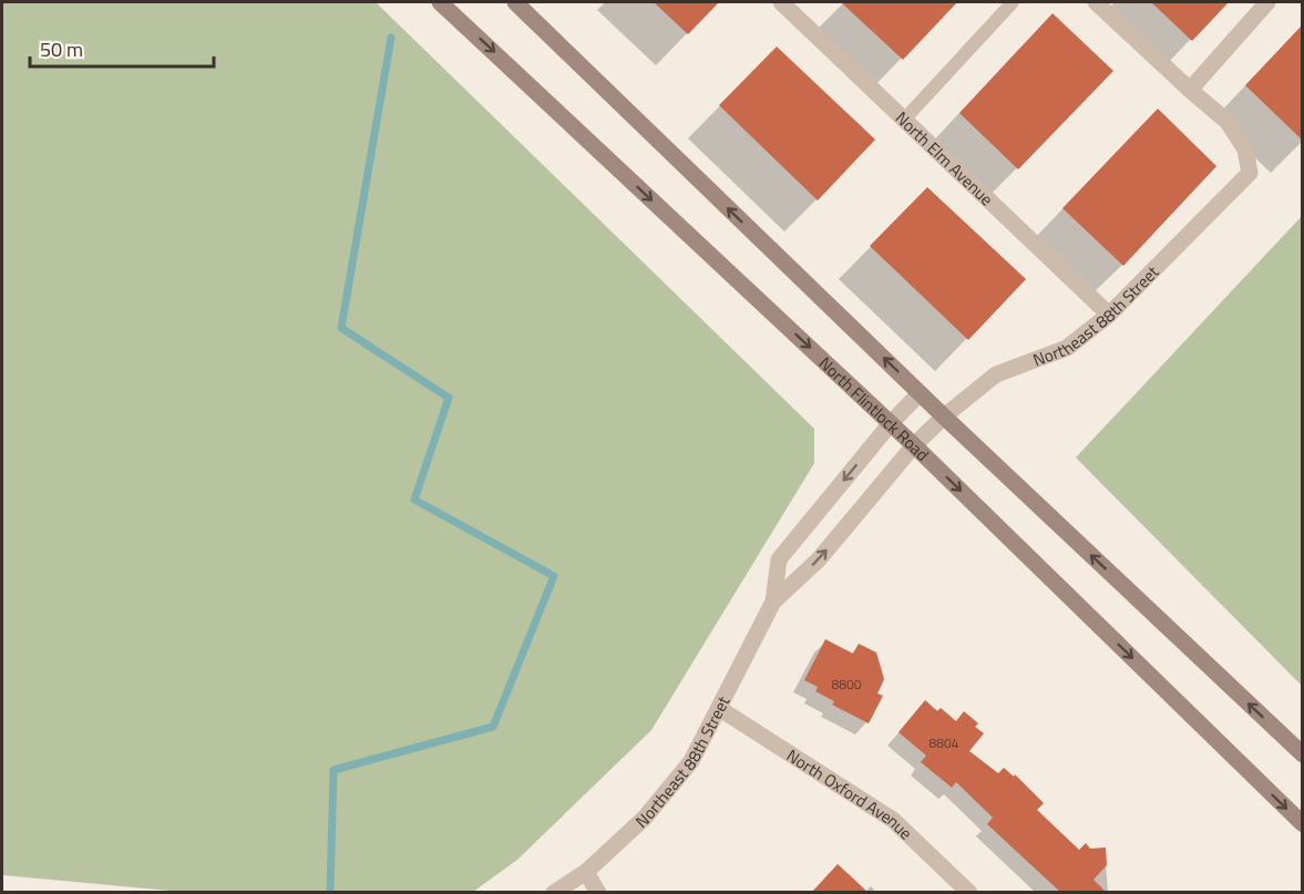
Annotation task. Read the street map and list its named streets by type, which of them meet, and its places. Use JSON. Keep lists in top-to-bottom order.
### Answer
{
  "streets": {
    "main road": ["North Flintlock Road"],
    "street": ["North Elm Avenue", "Northeast 88th Street", "North Oxford Avenue"]
  },
  "crossings": [
    ["North Elm Avenue", "Northeast 88th Street"],
    ["Northeast 88th Street", "North Flintlock Road"],
    ["Northeast 88th Street", "North Oxford Avenue"]
  ],
  "house_numbers": ["8800", "8804"],
  "scale_bar": "50 m"
}
